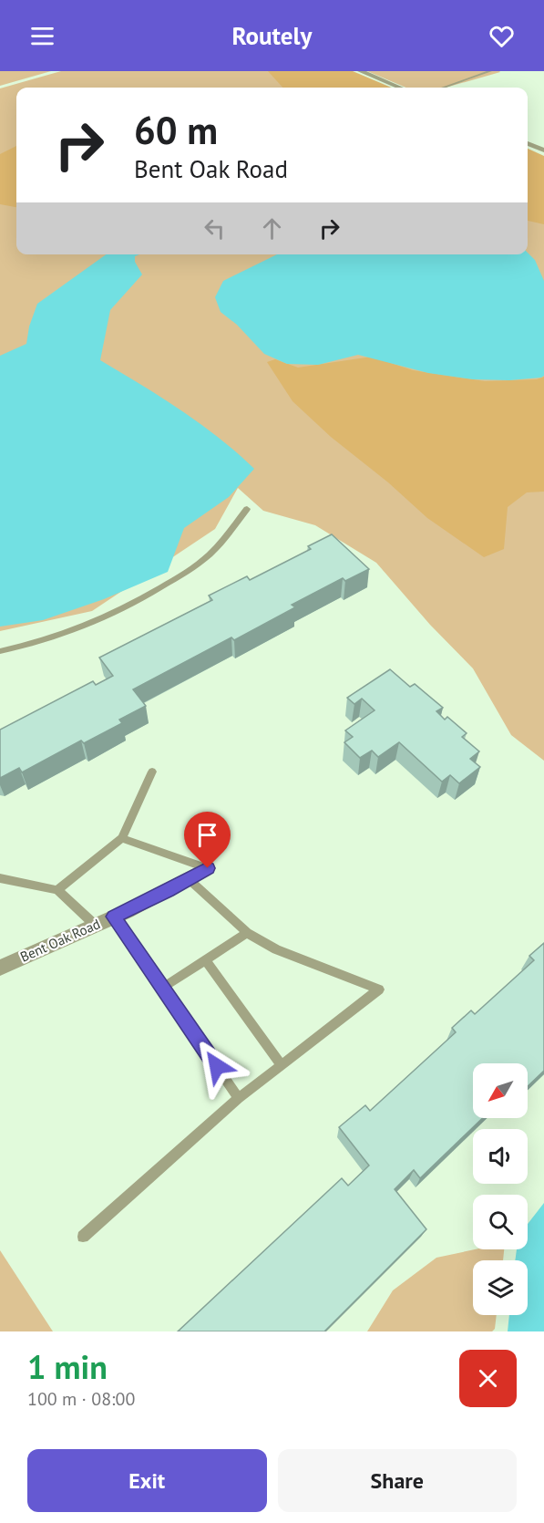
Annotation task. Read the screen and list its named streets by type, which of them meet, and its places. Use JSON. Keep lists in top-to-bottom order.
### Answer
{
  "streets": {
    "street": ["Bent Oak Road"]
  },
  "north": "bottom left",
  "page": {
    "header": "Routely",
    "turn": ["60 m", "Bent Oak Road"],
    "heading": ["1 min", "100 m · 08:00"],
    "buttons": ["Exit", "Share"]
  }
}
